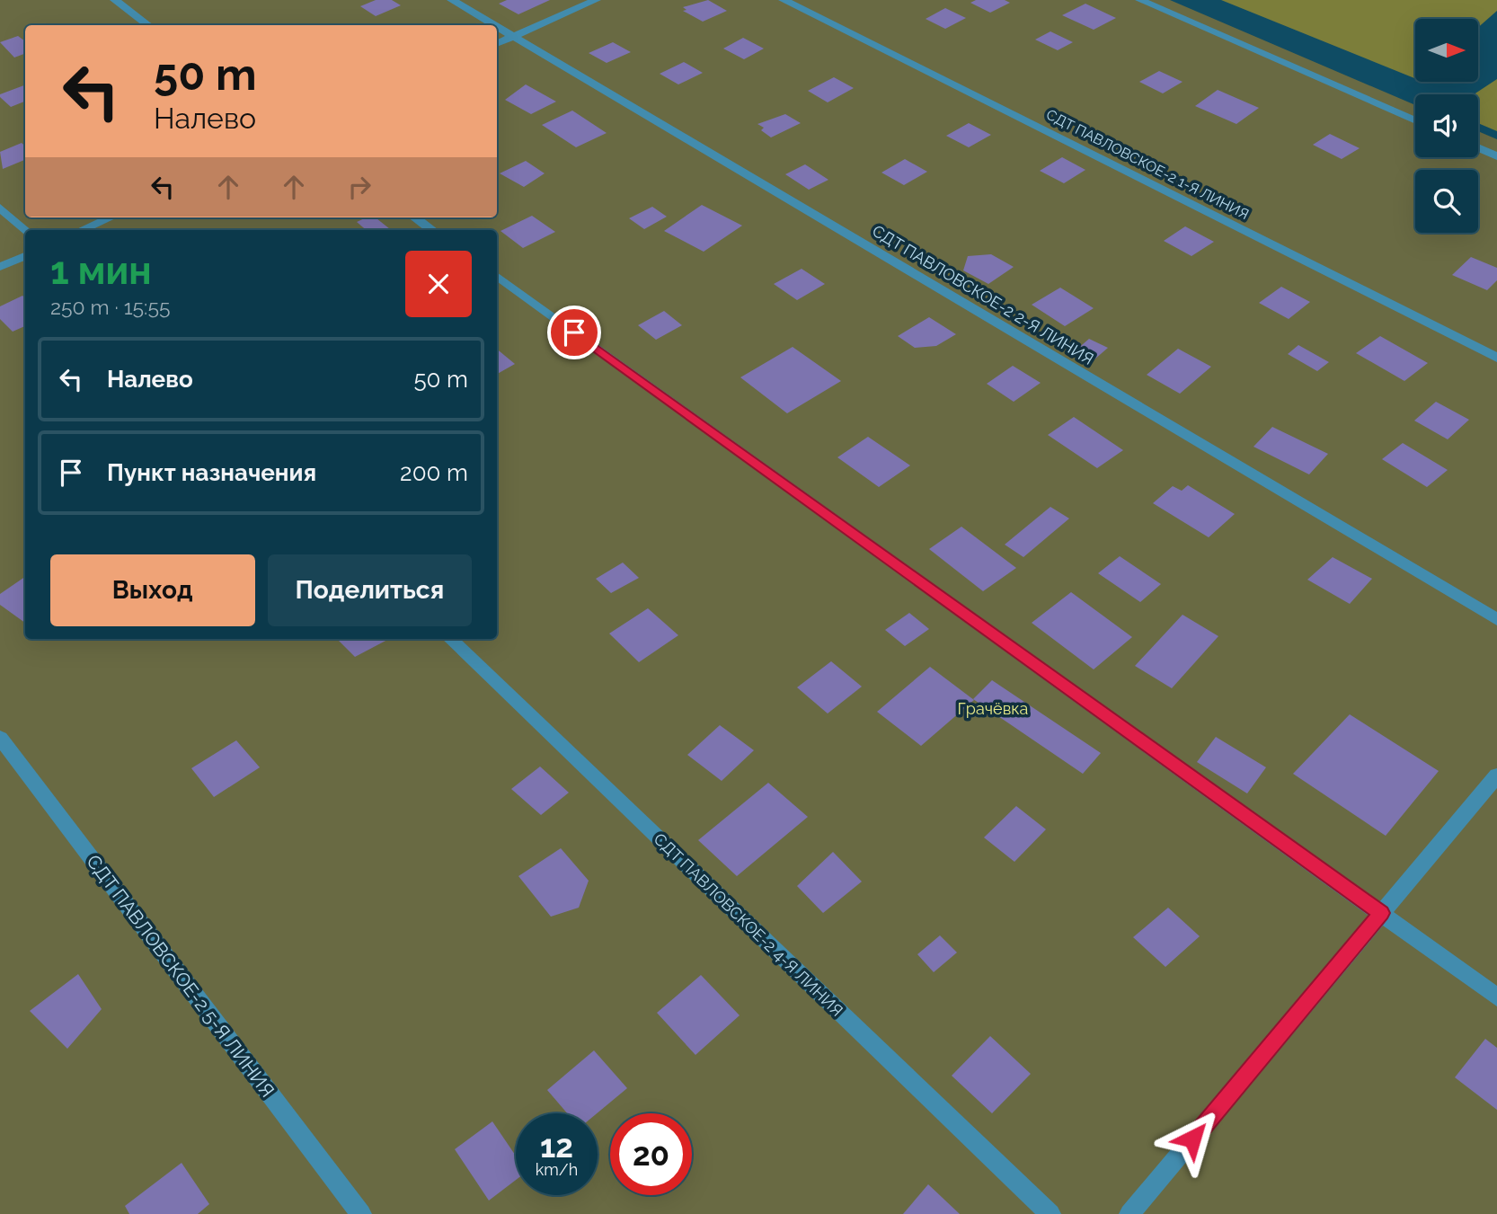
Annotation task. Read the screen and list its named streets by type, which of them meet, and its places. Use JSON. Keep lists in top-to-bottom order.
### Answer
{
  "streets": {
    "lane": [
      "СДТ ПАВЛОВСКОЕ-2 1-Я ЛИНИЯ",
      "СДТ ПАВЛОВСКОЕ-2 2-Я ЛИНИЯ",
      "СДТ ПАВЛОВСКОЕ-2 4-Я ЛИНИЯ",
      "СДТ ПАВЛОВСКОЕ-2 5-Я ЛИНИЯ"
    ]
  },
  "parks": ["Грачёвка"],
  "north": "right",
  "page": {
    "turn": ["50 m", "Налево"],
    "heading": ["1 мин", "250 m · 15:55"],
    "list": [
      {
        "name": "Налево",
        "value": "50 m"
      },
      {
        "name": "Пункт назначения",
        "value": "200 m"
      }
    ],
    "buttons": ["Выход", "Поделиться"],
    "speed": "12 km/h",
    "limit": "20"
  }
}
